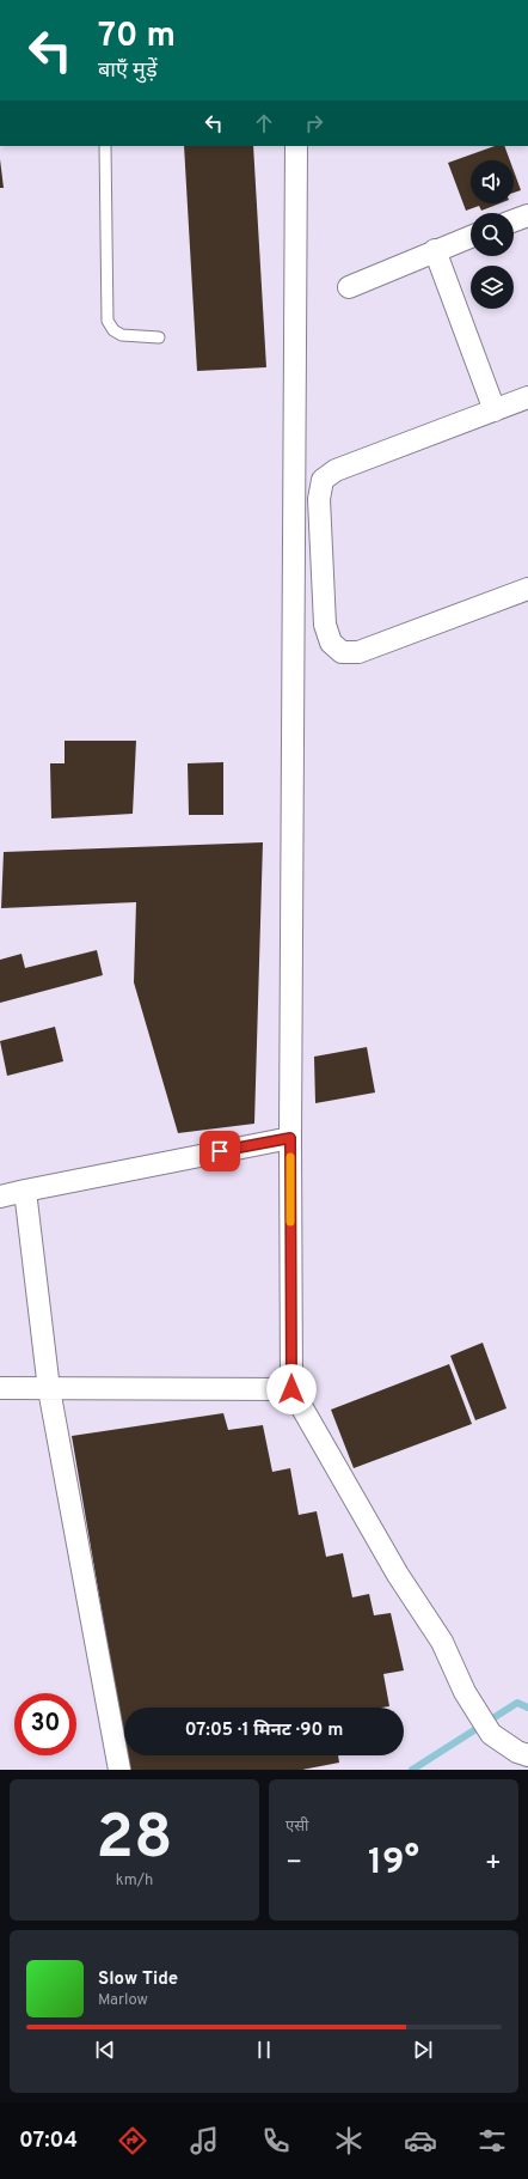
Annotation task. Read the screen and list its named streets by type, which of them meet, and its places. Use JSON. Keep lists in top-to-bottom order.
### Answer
{
  "page": {
    "turn": ["70 m", "बाएँ मुड़ें"],
    "limit": "30",
    "trip": "07:05 · 1 मिनट · 90 m",
    "tile": [
      ["28", "km/h"],
      "एसी"
    ],
    "heat": ["−", "19°", "+"],
    "song": ["Slow Tide", "Marlow"],
    "tabs": "07:04"
  }
}
